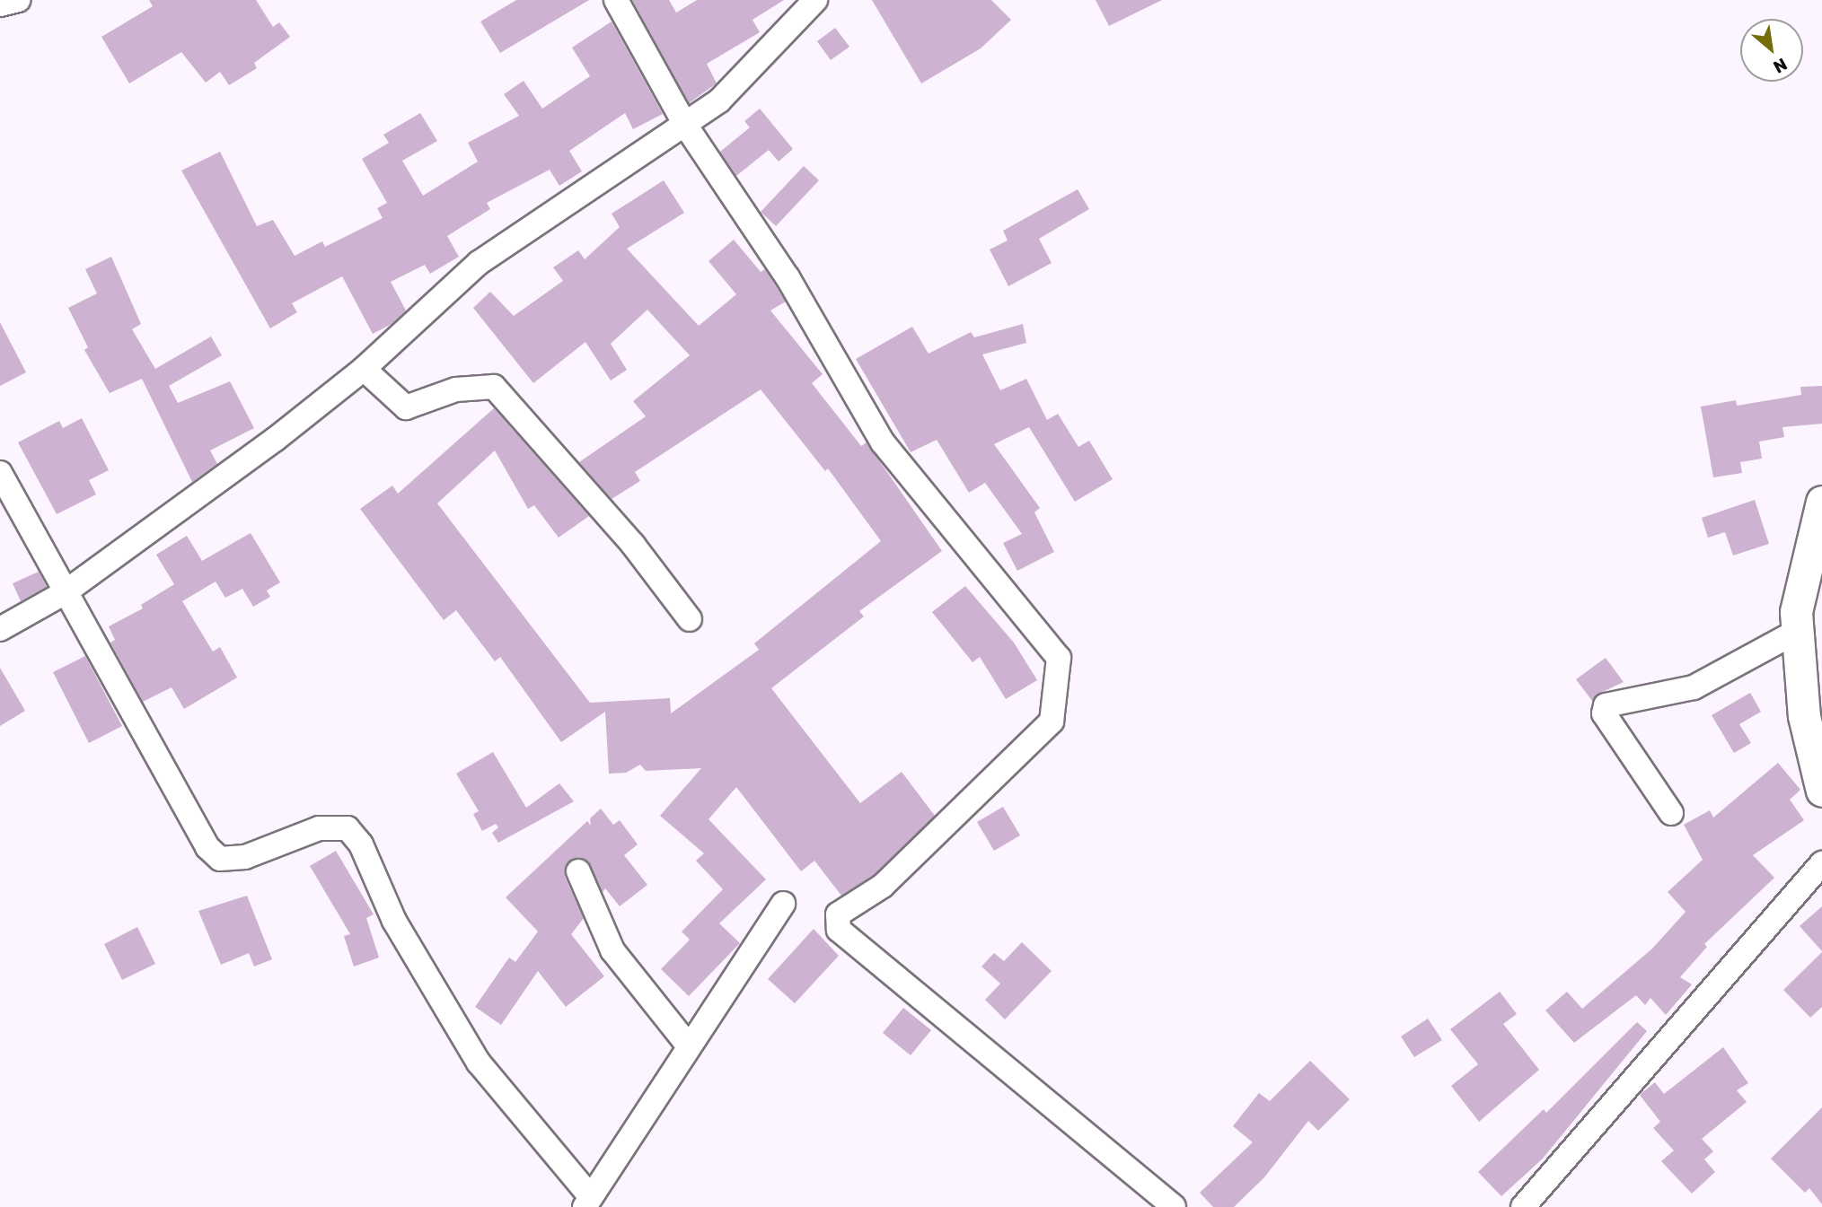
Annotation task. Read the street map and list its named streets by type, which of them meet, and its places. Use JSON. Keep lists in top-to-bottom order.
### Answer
{
  "north": "bottom right"
}
